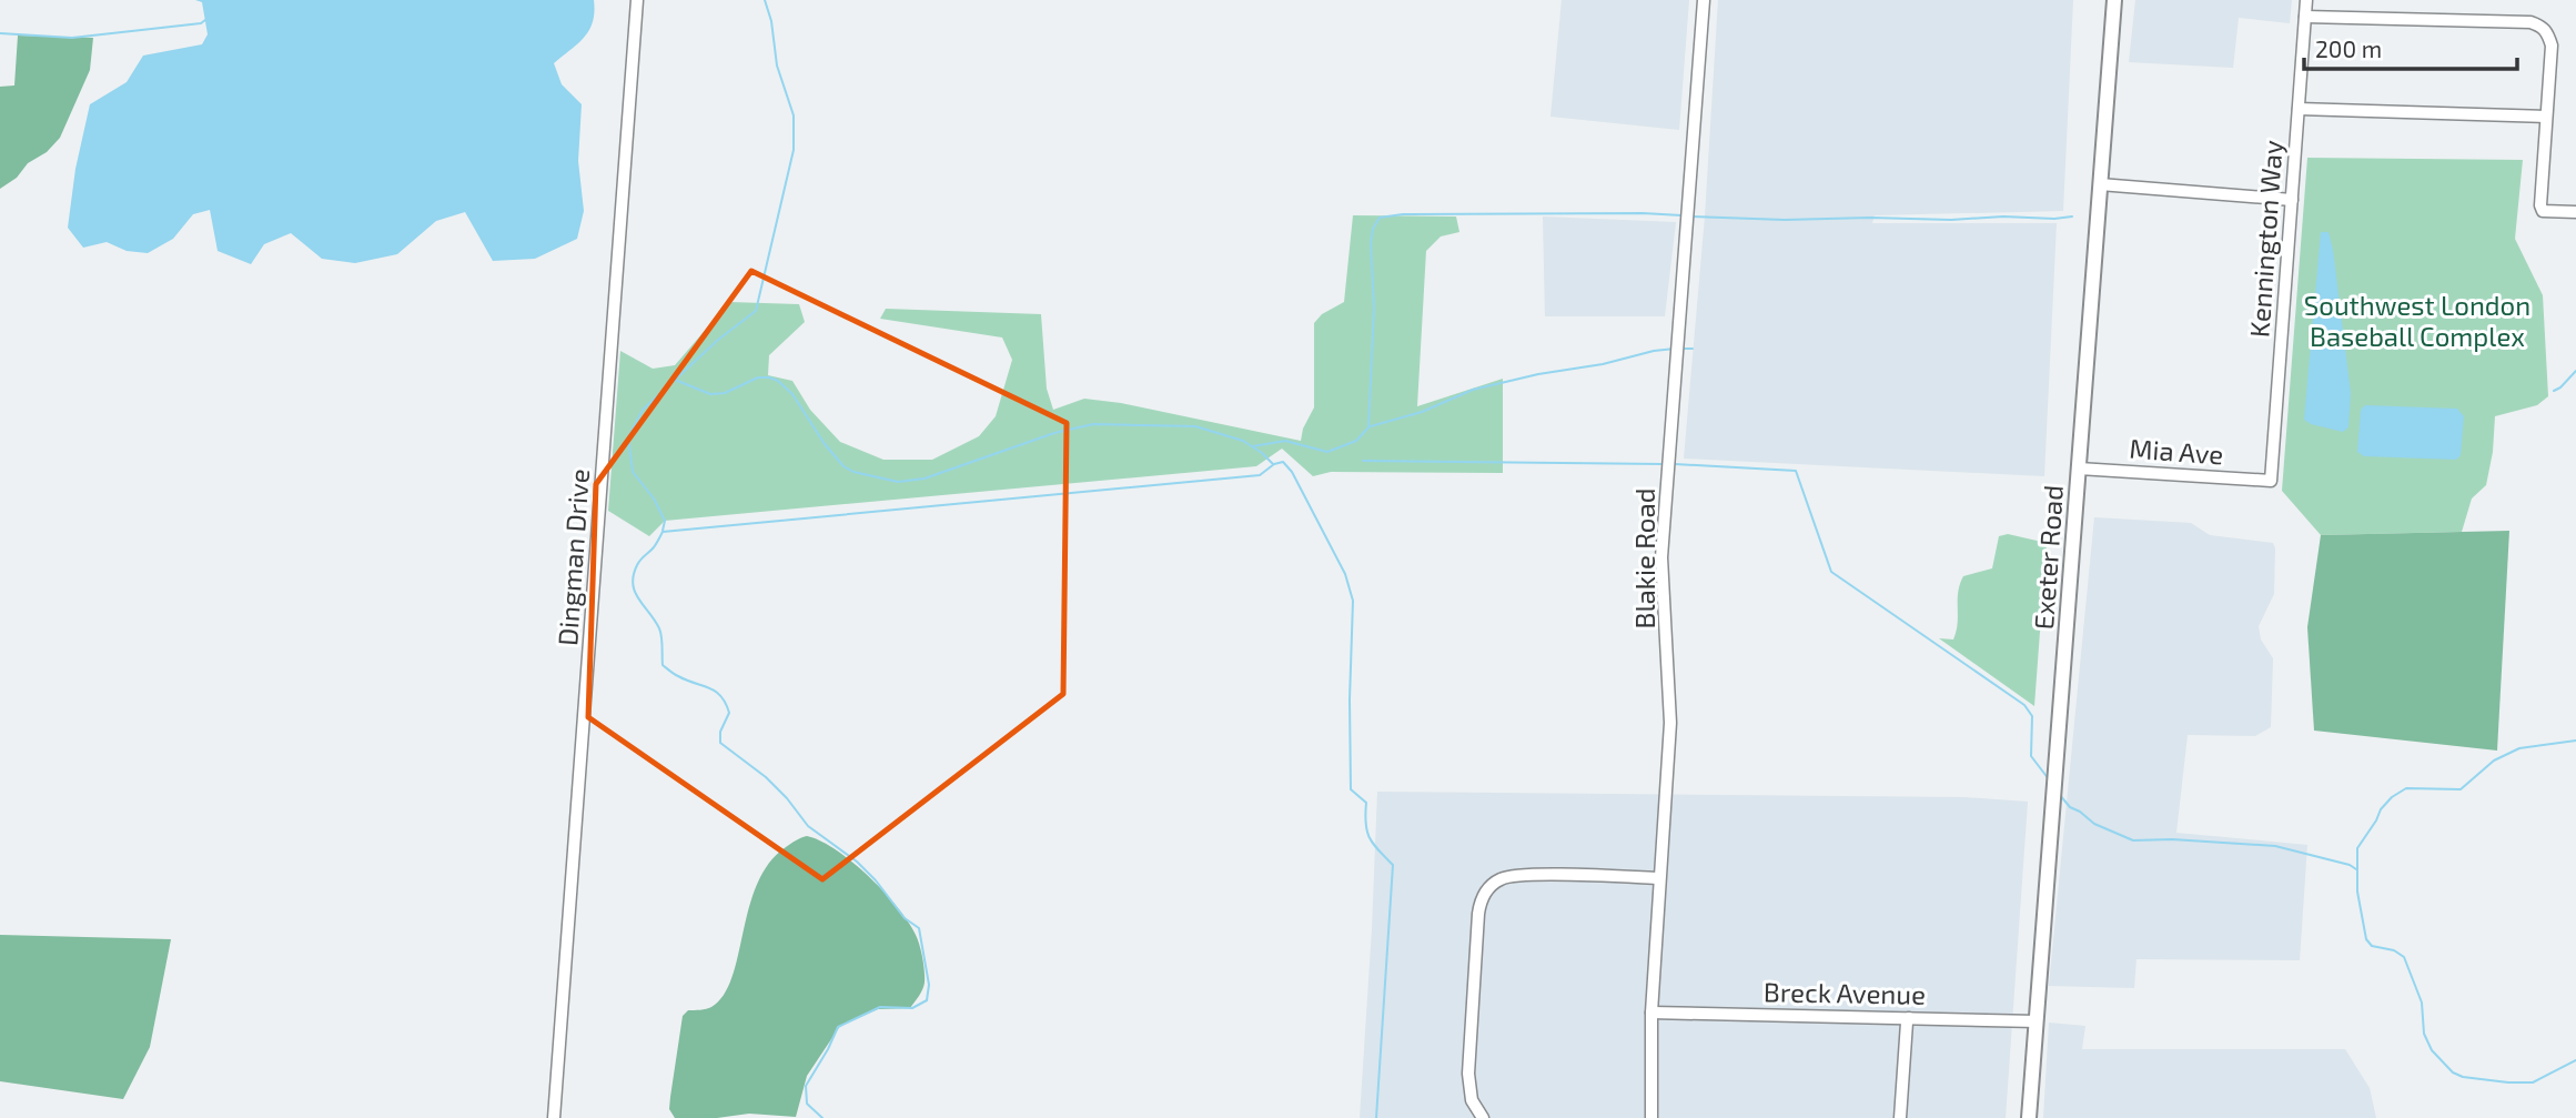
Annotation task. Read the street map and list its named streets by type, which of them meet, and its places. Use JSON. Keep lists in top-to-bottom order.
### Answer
{
  "streets": {
    "main road": ["Exeter Road"],
    "street": [
      "Kennington Way",
      "Mia Ave",
      "Dingman Drive",
      "Blakie Road",
      "Breck Avenue"
    ]
  },
  "crossings": [
    ["Kennington Way", "Mia Ave"],
    ["Mia Ave", "Exeter Road"],
    ["Exeter Road", "Breck Avenue"],
    ["Blakie Road", "Breck Avenue"]
  ],
  "parks": ["Southwest London Baseball Complex"],
  "scale_bar": "200 m"
}
